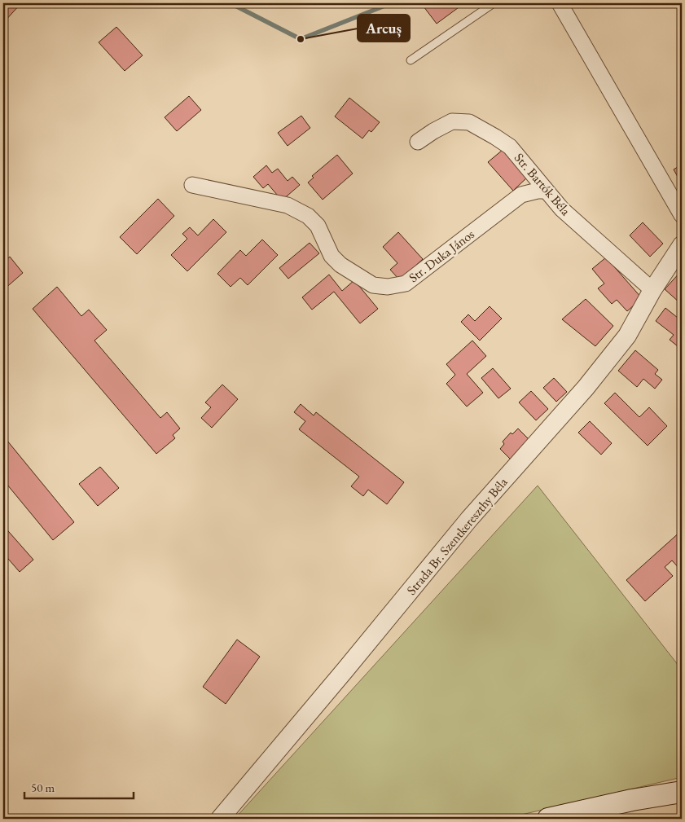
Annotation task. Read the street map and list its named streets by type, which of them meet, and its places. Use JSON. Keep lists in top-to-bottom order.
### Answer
{
  "streets": {
    "street": ["Str. Bartók Béla", "Str. Duka János", "Strada Br. Szentkereszthy Béla"]
  },
  "crossings": [
    ["Str. Bartók Béla", "Str. Duka János"],
    ["Str. Bartók Béla", "Strada Br. Szentkereszthy Béla"]
  ],
  "places": ["Arcuș"],
  "scale_bar": "50 m"
}
